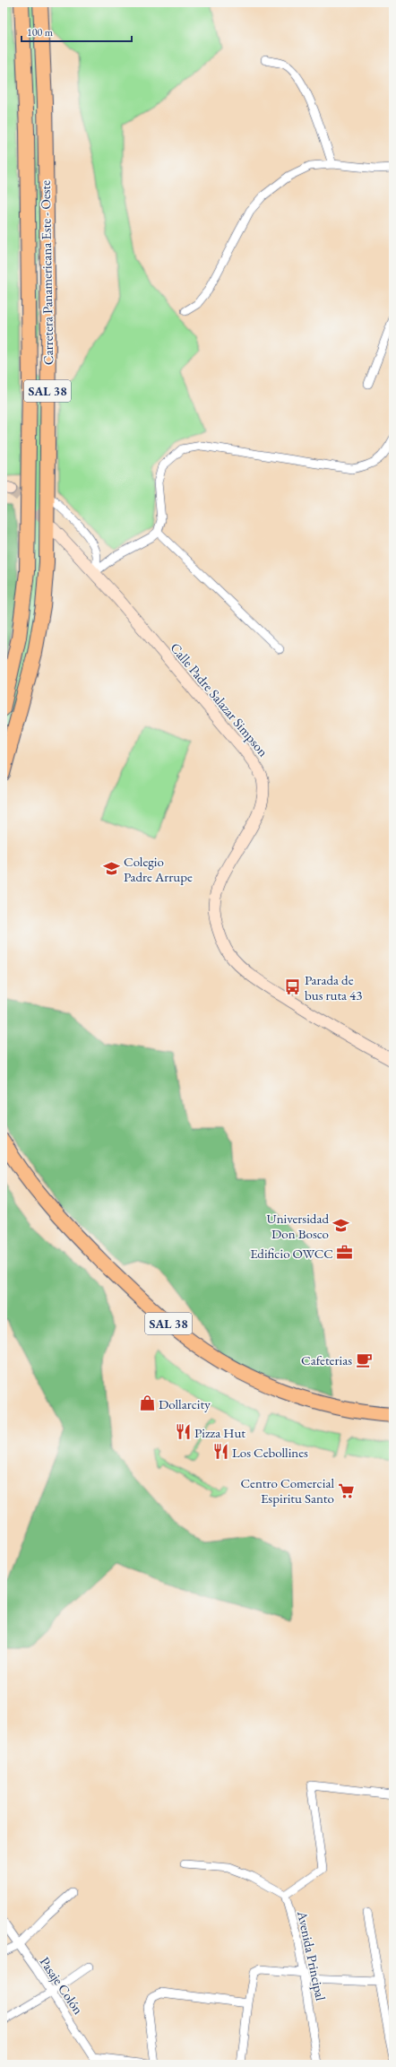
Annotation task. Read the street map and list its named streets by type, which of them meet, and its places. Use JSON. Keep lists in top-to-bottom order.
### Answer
{
  "streets": {
    "highway": ["Carretera Panamericana Este - Oeste", "SAL 38"],
    "main road": ["Calle Padre Salazar Simpson"],
    "street": ["Avenida Principal", "Pasaje Colón"]
  },
  "places": {
    "school or university": ["Colegio Padre Arrupe", "Universidad Don Bosco"],
    "bus stop": ["Parada de bus ruta 43"],
    "office": ["Edificio OWCC"],
    "cafe": ["Cafeterias"],
    "shop": ["Dollarcity"],
    "restaurant": ["Pizza Hut", "Los Cebollines"],
    "supermarket": ["Centro Comercial Espiritu Santo"]
  },
  "scale_bar": "100 m"
}
